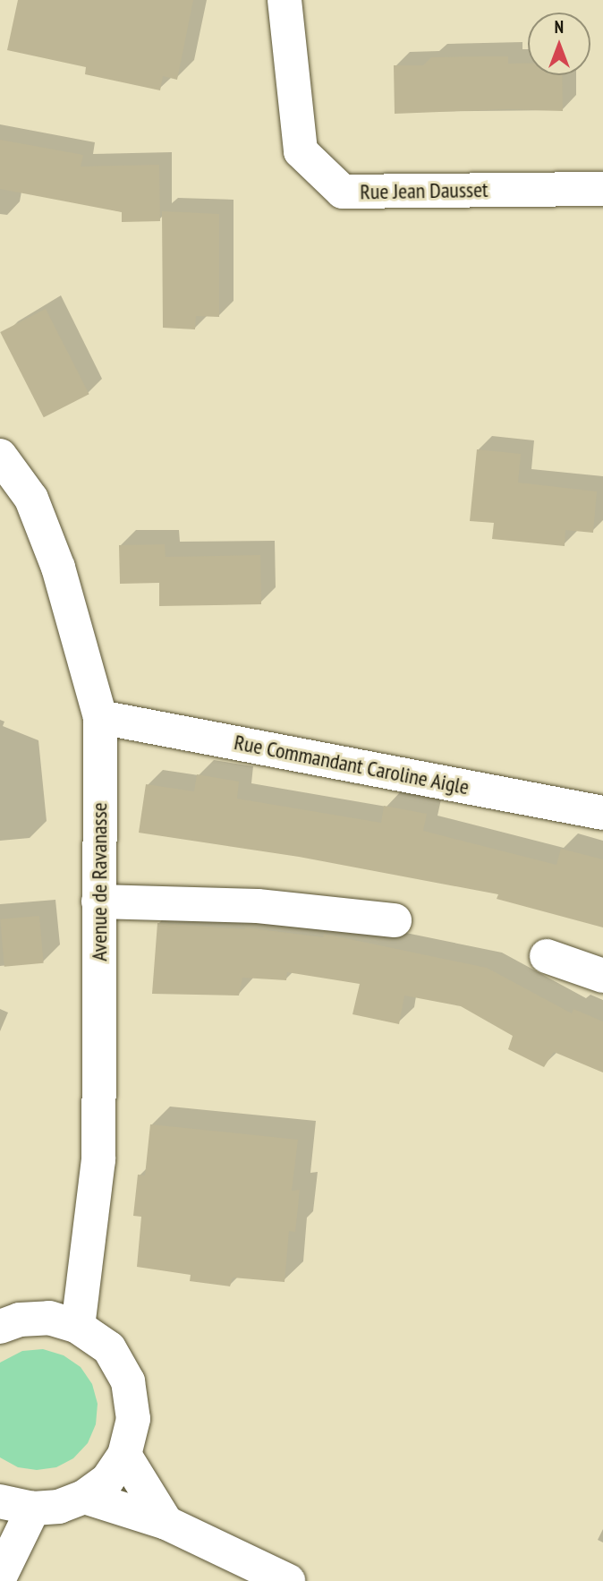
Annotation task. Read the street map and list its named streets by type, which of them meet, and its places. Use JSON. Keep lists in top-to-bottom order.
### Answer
{
  "streets": {
    "street": ["Rue Jean Dausset", "Rue Commandant Caroline Aigle", "Avenue de Ravanasse"]
  },
  "crossings": [
    ["Rue Commandant Caroline Aigle", "Avenue de Ravanasse"]
  ],
  "north": "top"
}
